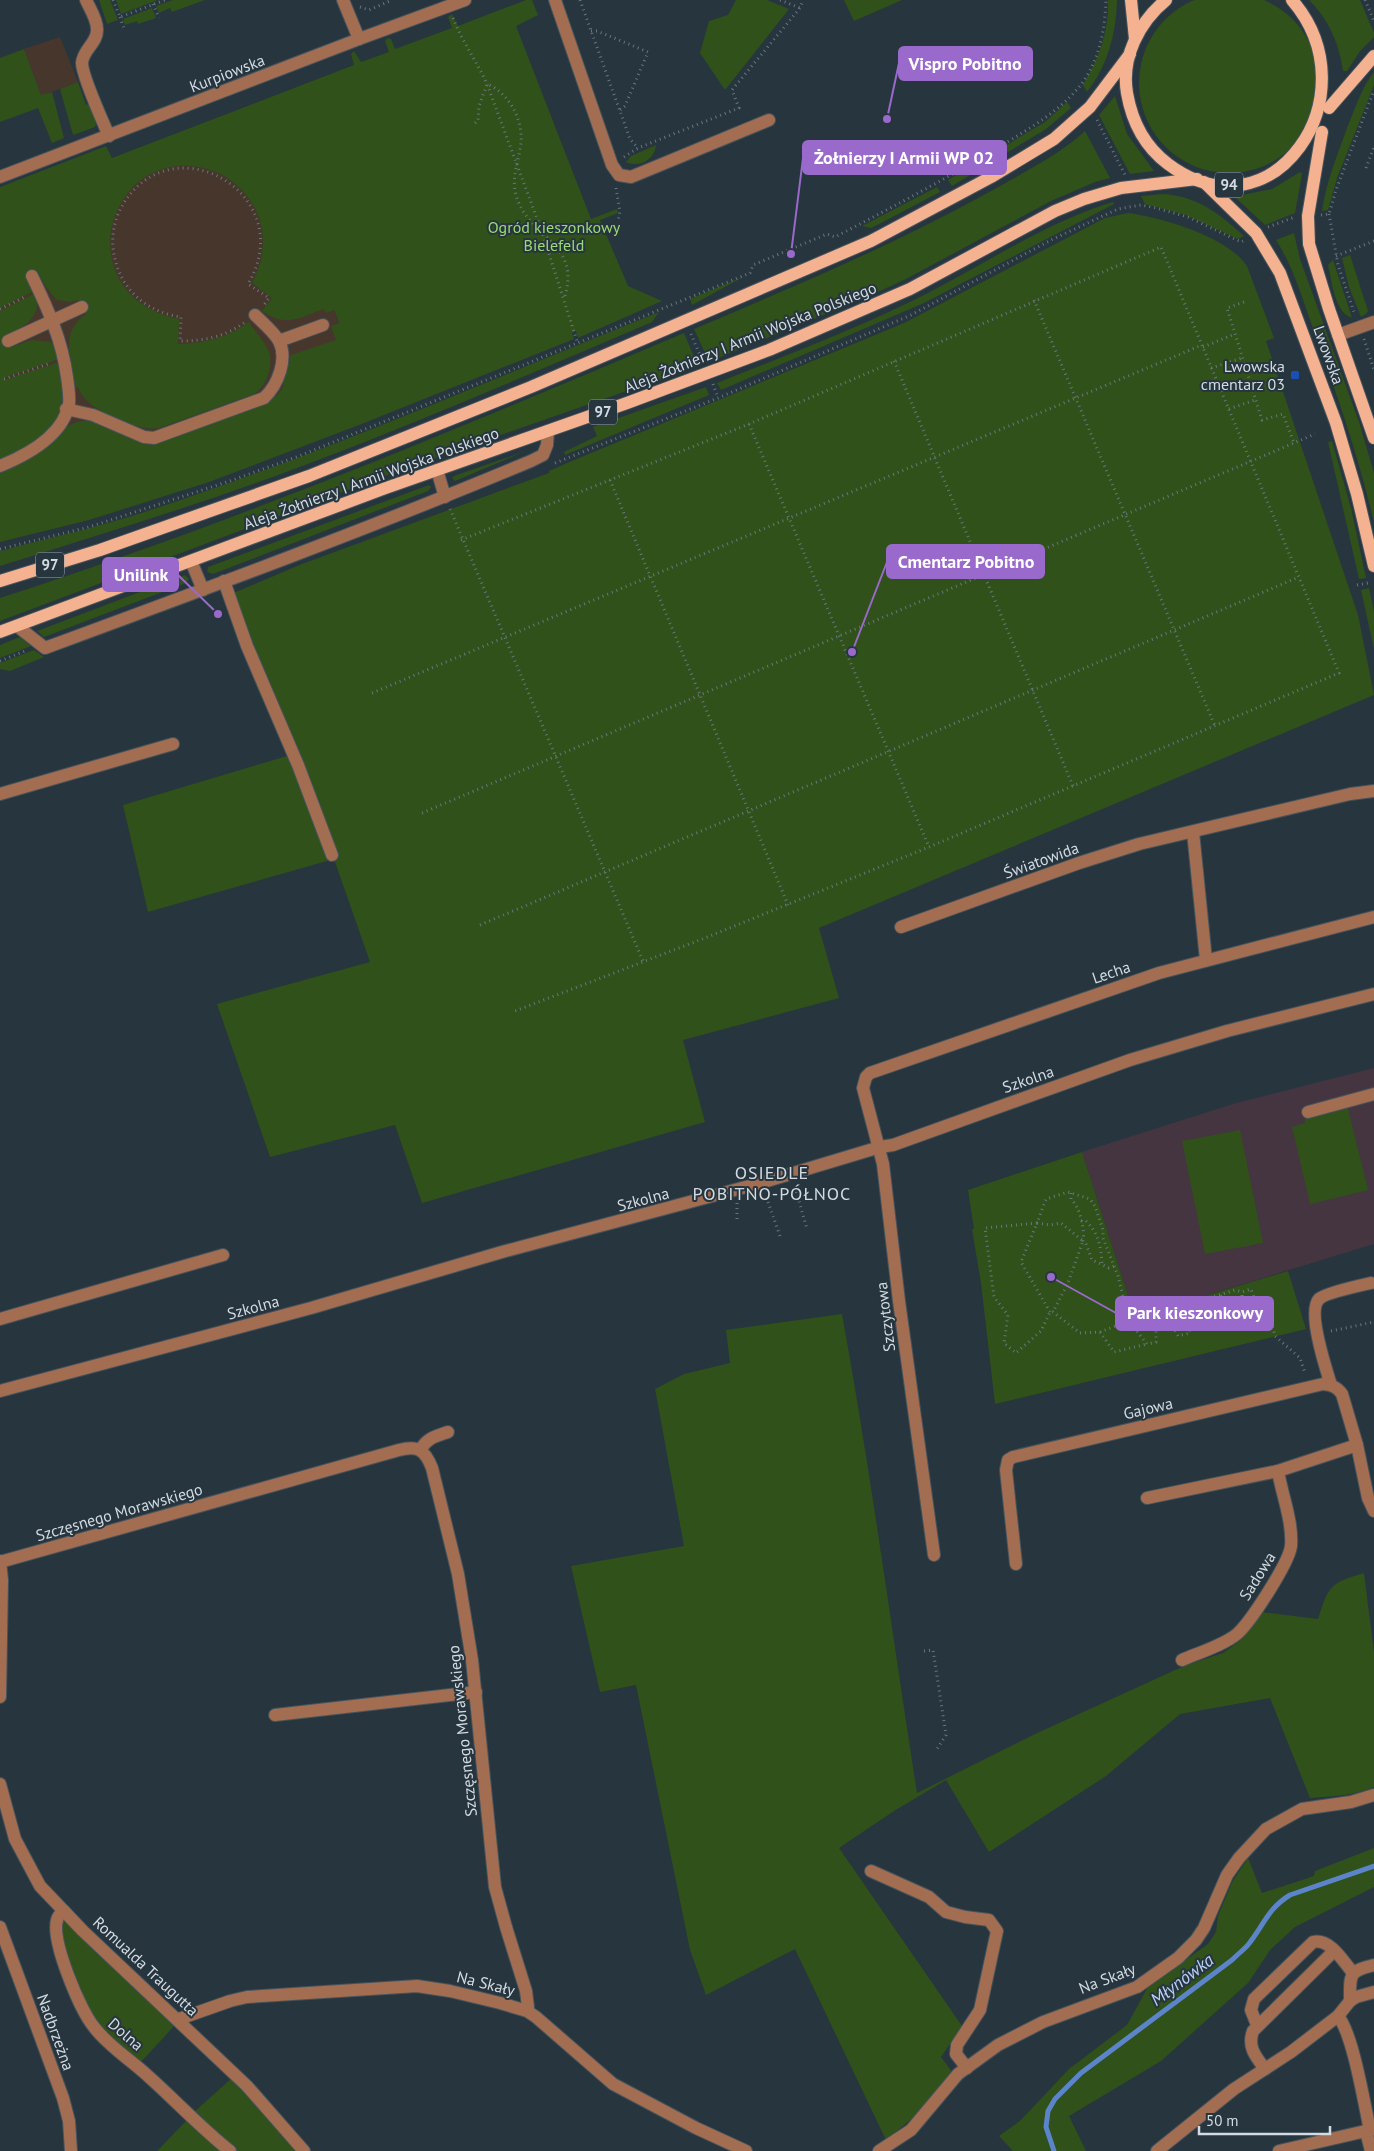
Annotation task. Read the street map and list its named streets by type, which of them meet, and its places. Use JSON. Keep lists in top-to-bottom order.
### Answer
{
  "streets": {
    "main road": [
      "94",
      "Aleja Żołnierzy I Armii Wojska Polskiego",
      "Lwowska",
      "97"
    ],
    "street": [
      "Kurpiowska",
      "Światowida",
      "Lecha",
      "Szkolna",
      "Szczytowa",
      "Gajowa",
      "Szczęsnego Morawskiego",
      "Sadowa",
      "Romualda Traugutta",
      "Na Skały",
      "Nadbrzeżna",
      "Dolna"
    ]
  },
  "crossings": [
    ["94", "Aleja Żołnierzy I Armii Wojska Polskiego"],
    ["94", "Lwowska"],
    ["Aleja Żołnierzy I Armii Wojska Polskiego", "Lwowska"],
    ["Lecha", "Szczytowa"],
    ["Szkolna", "Szczytowa"],
    ["Szczęsnego Morawskiego", "Na Skały"],
    ["Romualda Traugutta", "Na Skały"],
    ["Romualda Traugutta", "Dolna"]
  ],
  "districts": ["OSIEDLE POBITNO-PÓŁNOC"],
  "water": ["Młynówka"],
  "parks": ["Ogród kieszonkowy Bielefeld"],
  "places": {
    "other": [
      "Vispro Pobitno",
      "Żołnierzy I Armii WP 02",
      "Unilink",
      "Cmentarz Pobitno",
      "Park kieszonkowy"
    ],
    "transit": ["Lwowska cmentarz 03"]
  },
  "scale_bar": "50 m"
}
